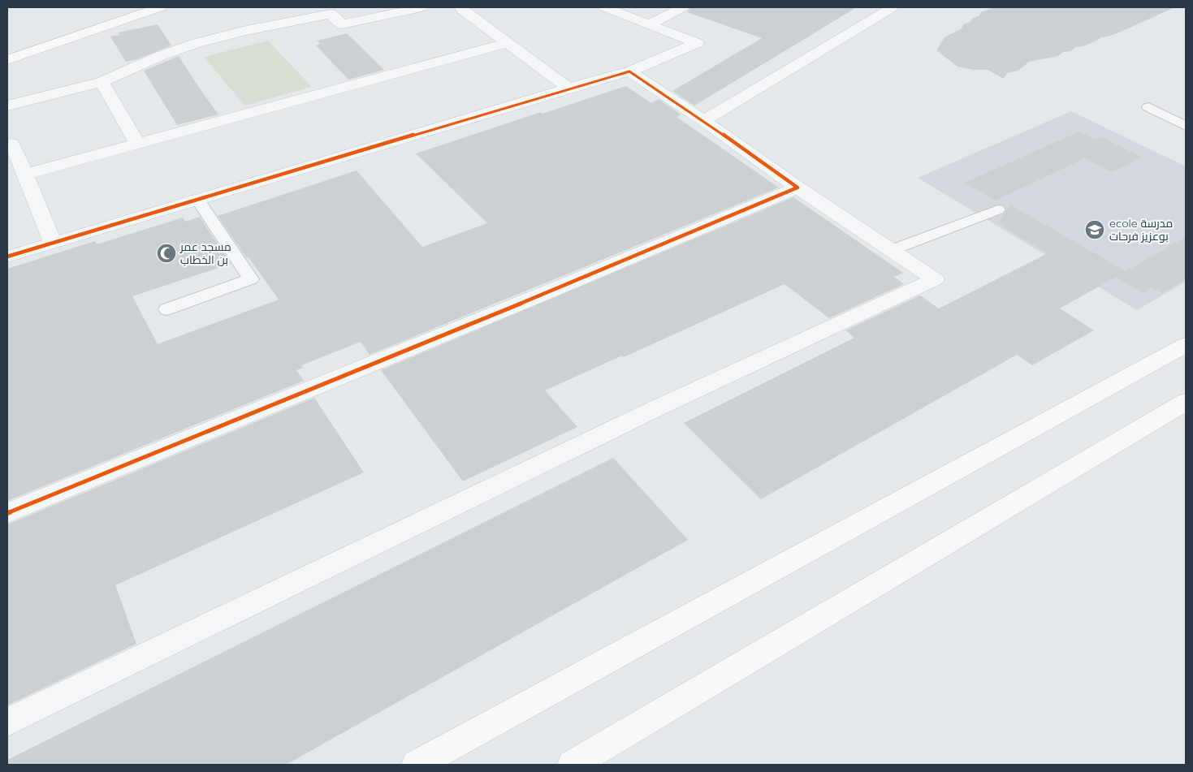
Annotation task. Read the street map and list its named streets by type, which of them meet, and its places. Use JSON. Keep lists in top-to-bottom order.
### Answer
{
  "places": {
    "school or university": ["ecole مدرسة بوعزيز فرحات"],
    "mosque": ["مسجد عمر بن الخطاب"]
  }
}
